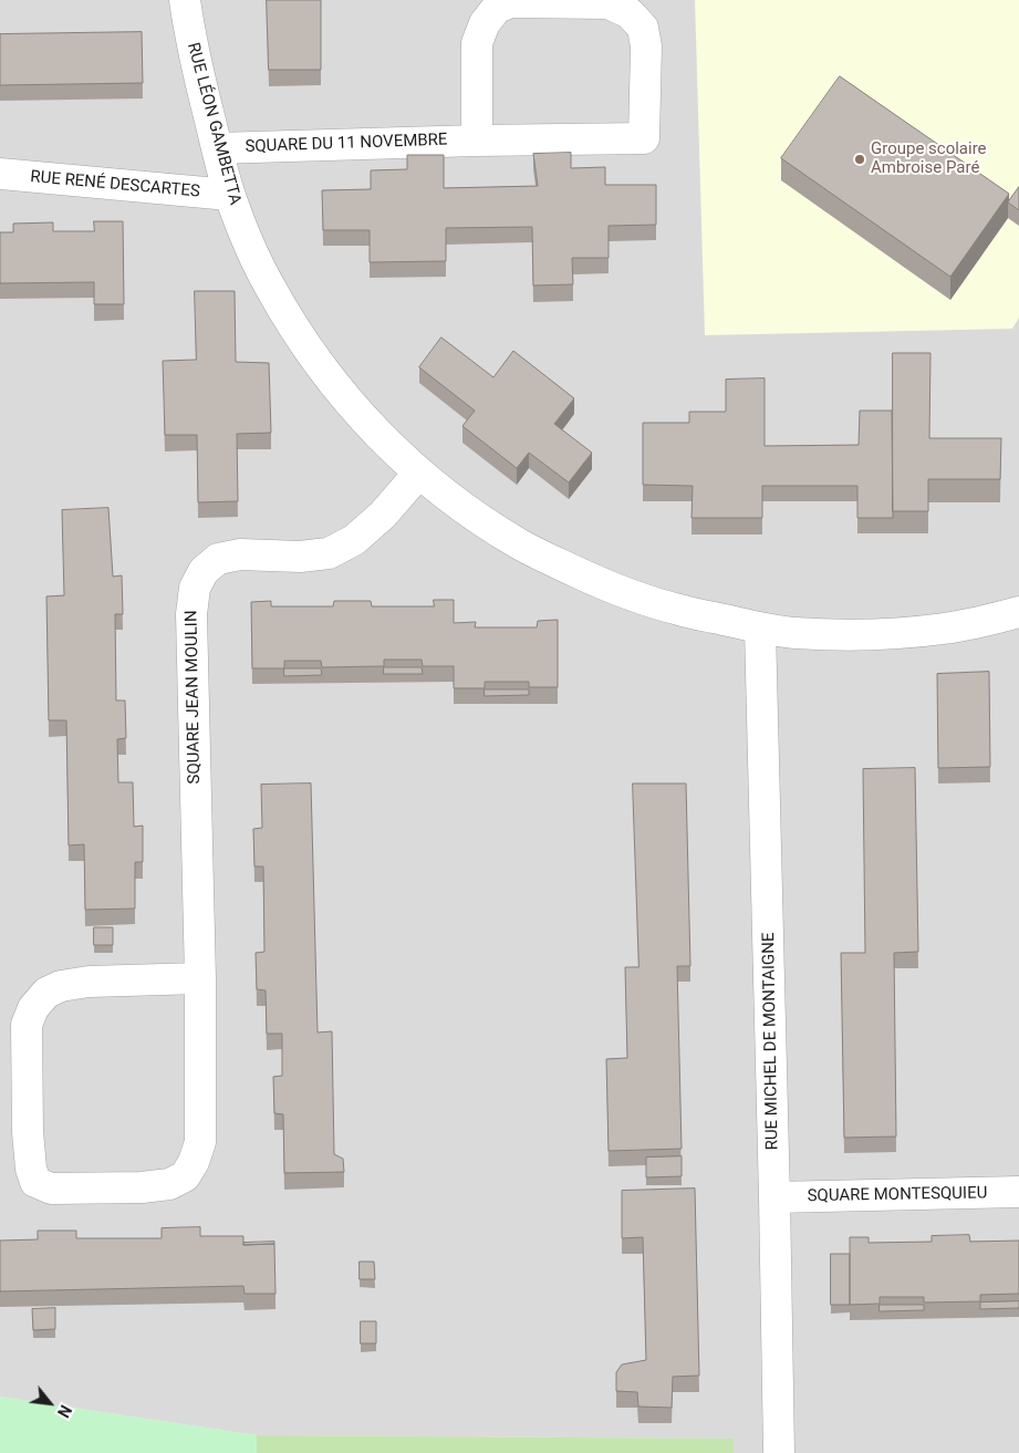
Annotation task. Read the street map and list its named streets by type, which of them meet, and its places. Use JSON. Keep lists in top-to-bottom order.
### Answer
{
  "streets": {
    "street": [
      "RUE LÉON GAMBETTA",
      "SQUARE DU 11 NOVEMBRE",
      "RUE RENÉ DESCARTES",
      "SQUARE JEAN MOULIN",
      "RUE MICHEL DE MONTAIGNE",
      "SQUARE MONTESQUIEU"
    ]
  },
  "crossings": [
    ["RUE LÉON GAMBETTA", "SQUARE DU 11 NOVEMBRE"],
    ["RUE LÉON GAMBETTA", "RUE RENÉ DESCARTES"],
    ["RUE LÉON GAMBETTA", "SQUARE JEAN MOULIN"],
    ["RUE LÉON GAMBETTA", "RUE MICHEL DE MONTAIGNE"],
    ["RUE MICHEL DE MONTAIGNE", "SQUARE MONTESQUIEU"]
  ],
  "places": ["Groupe scolaire Ambroise Paré"],
  "north": "bottom right"
}
